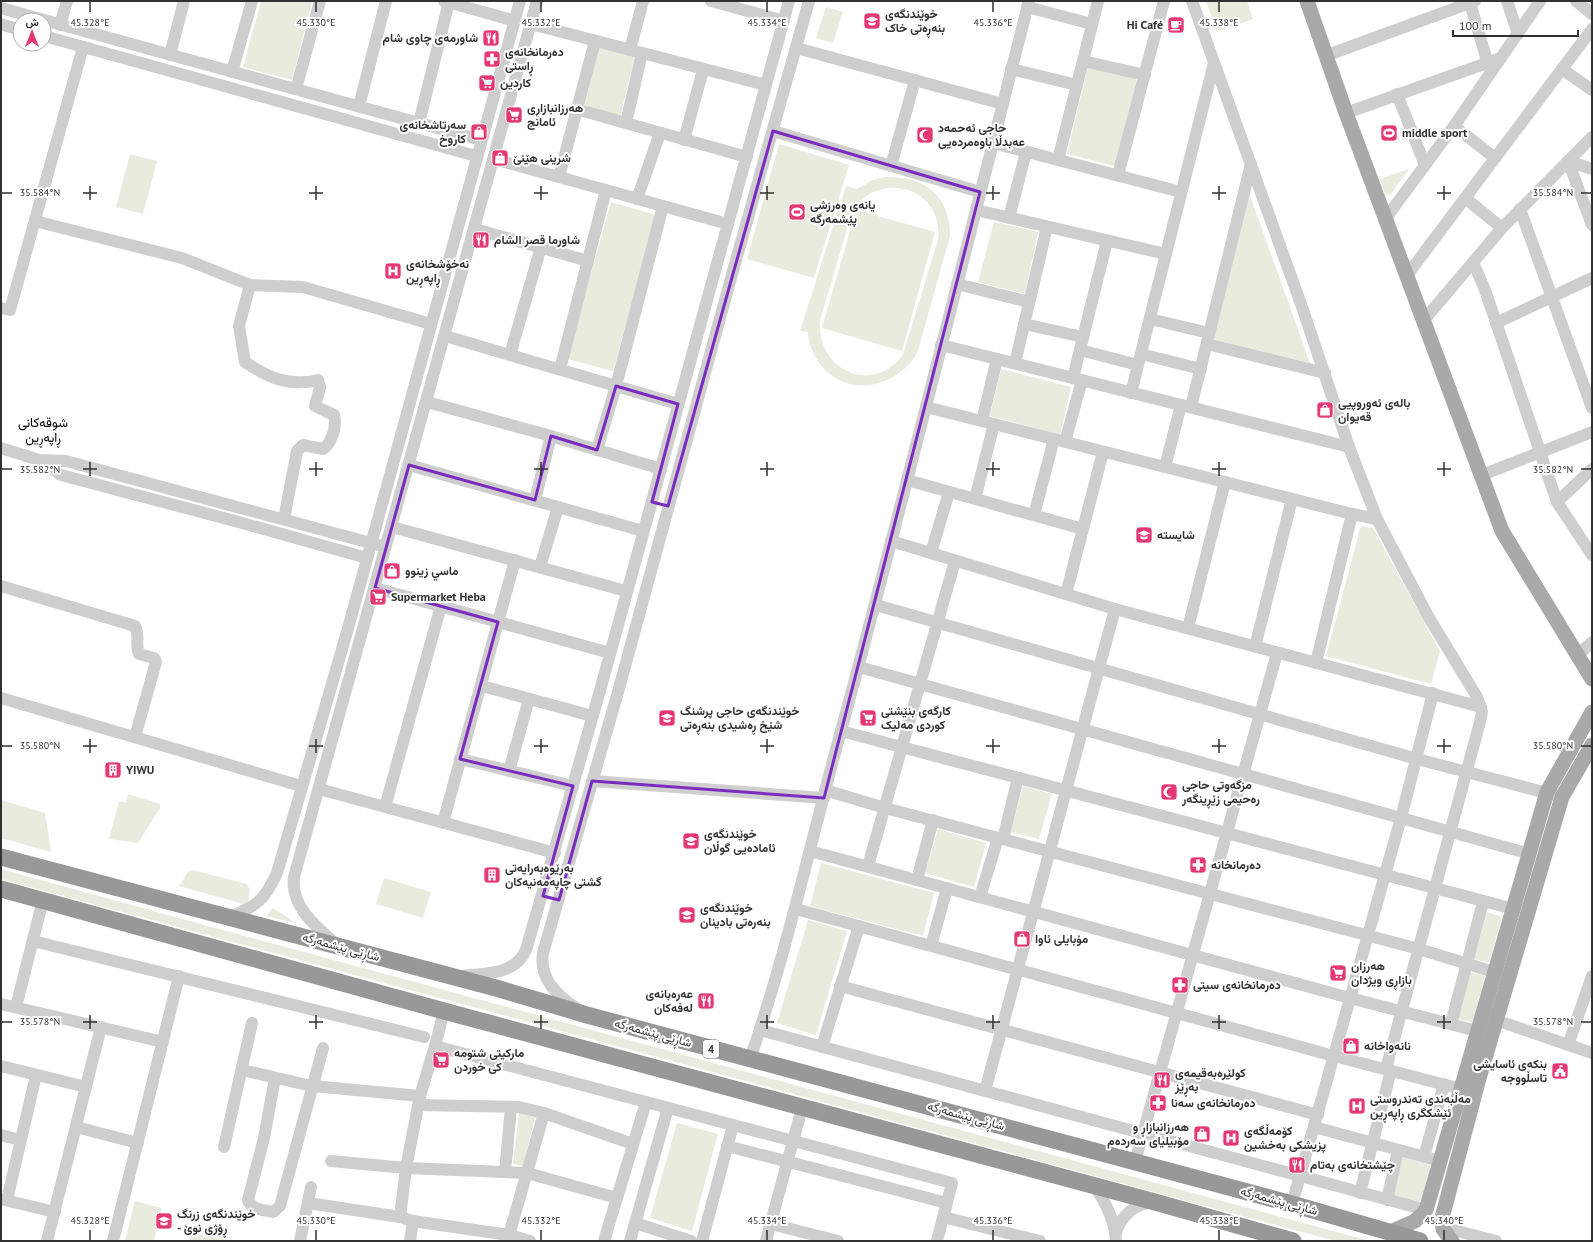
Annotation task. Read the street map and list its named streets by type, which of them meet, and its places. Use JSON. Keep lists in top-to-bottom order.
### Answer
{
  "streets": {
    "highway": ["شاڕێی پێشمەرگە", "4"]
  },
  "districts": ["شوقەکانی ڕاپەڕین"],
  "places": {
    "school or university": [
      "خوێندنگەی بنەڕەتی خاک",
      "شایستە",
      "خوێندنگەی حاجی پرشنگ شێخ ڕەشیدی بنەڕەتی",
      "خوێندنگەی ئامادەیی گوڵان",
      "خوێندنگەی بنەرەتی بادینان",
      "خوێندنگەی زرنگ - ڕۆژی نوێ"
    ],
    "cafe": ["Hi Café"],
    "restaurant": [
      "شاورمەی چاوی شام",
      "شاورما قصر الشام",
      "عەرەبانەی لەفەکان",
      "کولێرەبەقیمەی بەڕێز",
      "چێشتخانەی بەتام"
    ],
    "pharmacy": [
      "دەرمانخانەی ڕاستی",
      "دەرمانخانە",
      "دەرمانخانەی سیتی",
      "دەرمانخانەی سەنا"
    ],
    "supermarket": [
      "كاردين",
      "هەرزانبازاڕی ئامانج",
      "Supermarket Heba",
      "کارگەی بنێشتی کوردی مەلیک",
      "ھەرزان بازاڕی ویژدان",
      "مارکیتی شتومه کی خوردن"
    ],
    "shop": [
      "سەرتاشخانەی کاروخ",
      "شرینی هێنێ",
      "بالەی ئەوروپیی قەیوان",
      "ماسي زينوو",
      "مۆبایلی ئاوا",
      "نانەواخانە",
      "هەرزانبازاڕ و مۆبیلیای سەردەم"
    ],
    "sports": ["middle sport", "یانەی وەرزشی پێشمەرگە"],
    "mosque": ["حاجی ئەحمەد عەبدڵا باوەمردەیی", "مزگەوتی حاجی رەحیمی زێڕینگەر"],
    "hospital": ["نەخۆشخانەی ڕاپەڕین", "مەڵبەندی تەندروستی ئێشکگری ڕاپەڕین", "کۆمەڵگەی پزیشکی بەخشین"],
    "building": ["YIWU", "بەڕێوەبەرایەتی گشتی چاپەمەنیەکان"],
    "public building": ["بنکەی ئاسایشی تاسڵووجە"]
  },
  "scale_bar": "100 m",
  "north": "top",
  "coordinates": [
    "45.328°E",
    "45.330°E",
    "45.332°E",
    "45.334°E",
    "45.336°E",
    "45.338°E",
    "35.584°N",
    "35.582°N",
    "35.580°N",
    "35.578°N",
    "45.340°E"
  ]
}
